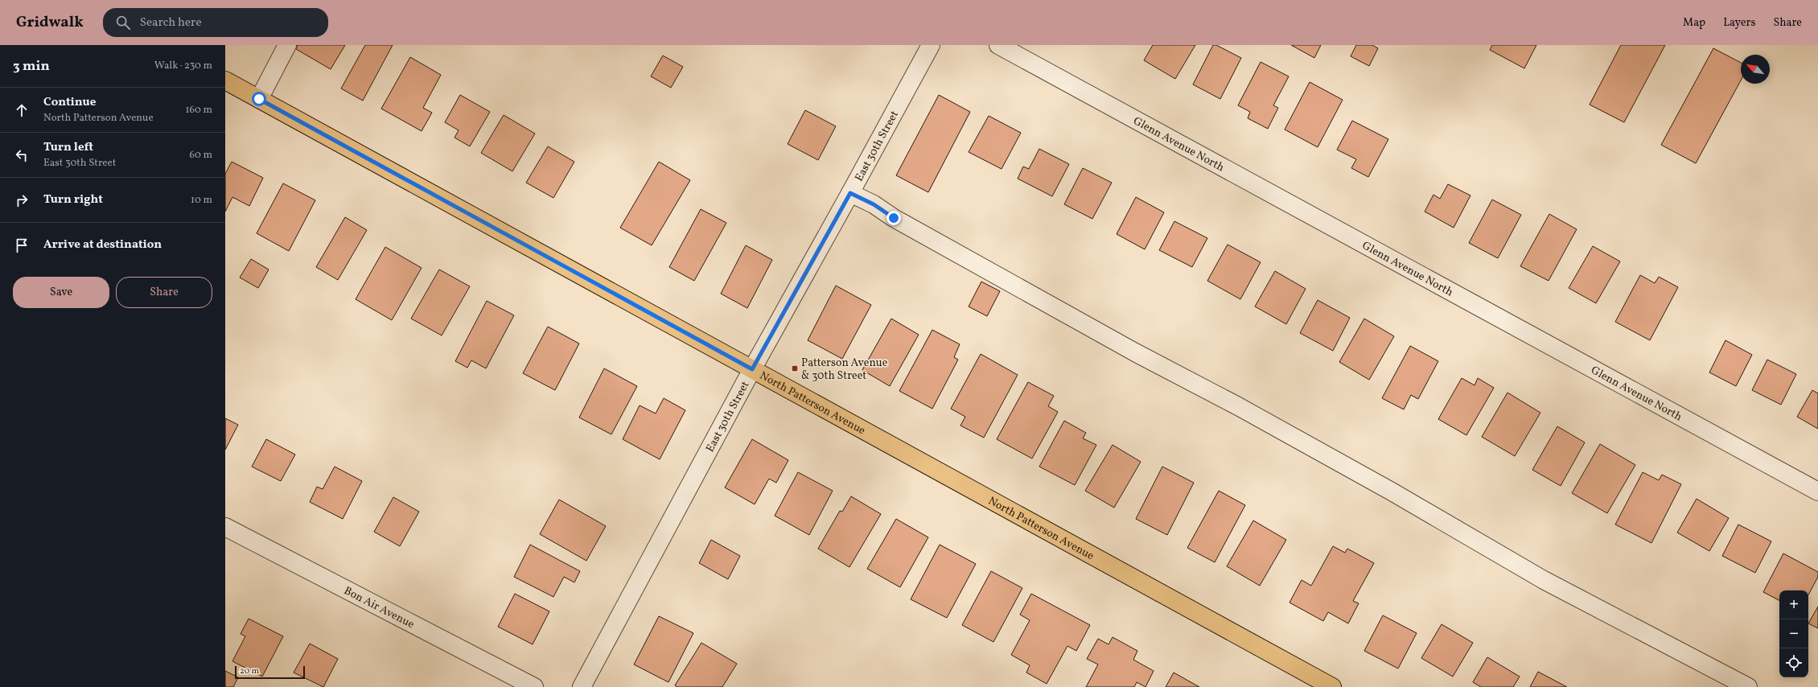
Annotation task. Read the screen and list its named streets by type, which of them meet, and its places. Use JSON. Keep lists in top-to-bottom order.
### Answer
{
  "streets": {
    "main road": ["North Patterson Avenue"],
    "street": ["Glenn Avenue North", "East 30th Street", "Bon Air Avenue"]
  },
  "crossings": [
    ["East 30th Street", "North Patterson Avenue"]
  ],
  "places": {
    "transit": ["Patterson Avenue & 30th Street"]
  },
  "scale_bar": "20 m",
  "north": "top left",
  "page": {
    "header": "Gridwalk",
    "search": "Search here",
    "nav": ["Map", "Layers", "Share"],
    "heading": ["3 min", "Walk · 230 m"],
    "list": [
      ["Continue", "North Patterson Avenue", "160 m"],
      ["Turn left", "East 30th Street", "60 m"],
      ["Turn right", "10 m"],
      "Arrive at destination"
    ],
    "buttons": ["Save", "Share"],
    "map_buttons": ["+", "−"],
    "scale": "20 m"
  }
}
